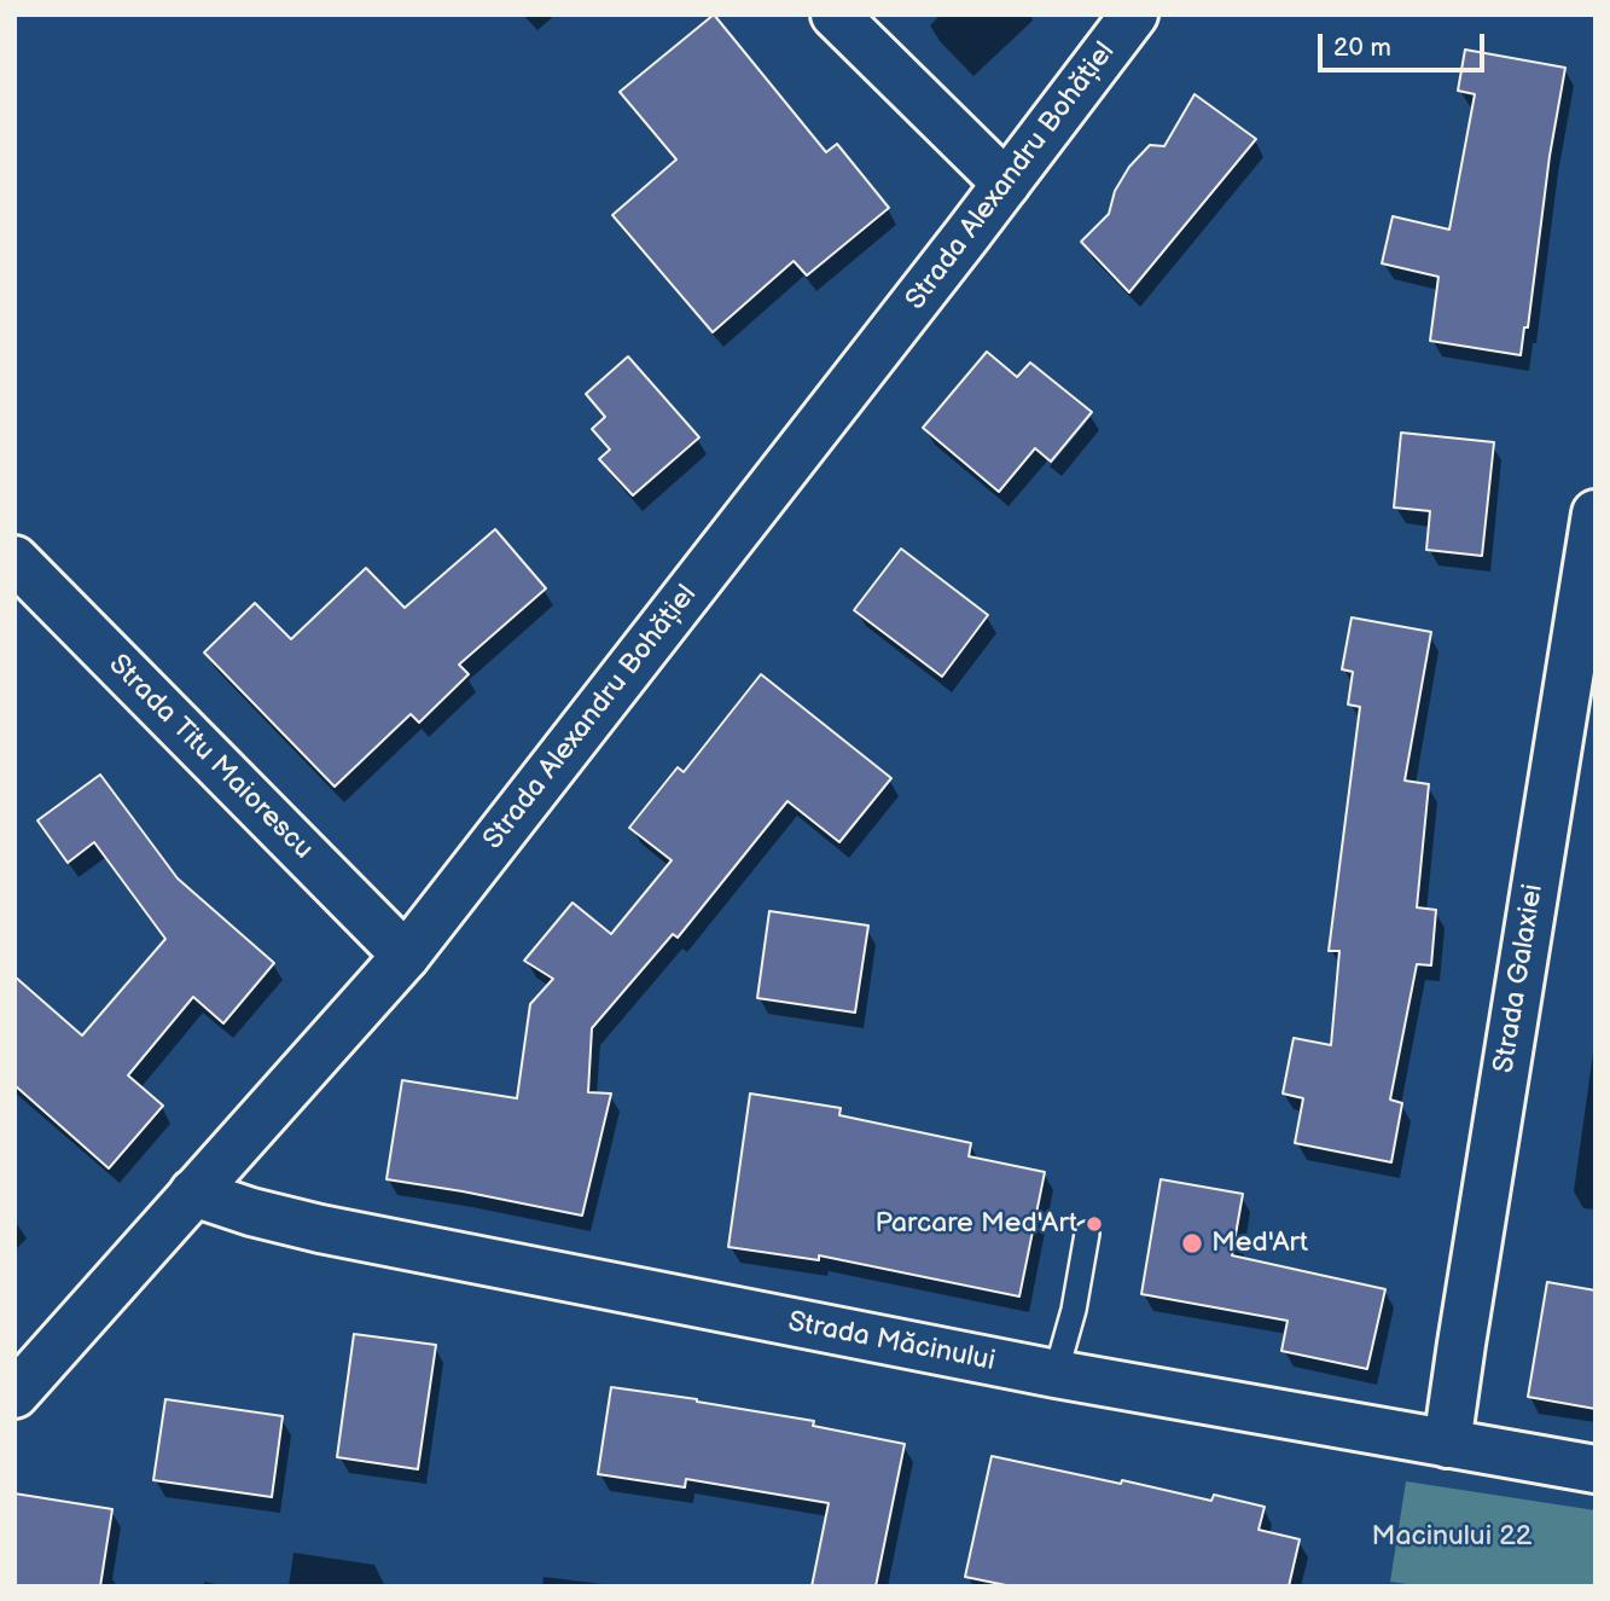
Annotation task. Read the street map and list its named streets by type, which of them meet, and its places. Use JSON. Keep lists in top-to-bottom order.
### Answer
{
  "streets": {
    "street": [
      "Strada Alexandru Bohățiel",
      "Strada Titu Maiorescu",
      "Strada Galaxiei",
      "Strada Măcinului"
    ]
  },
  "crossings": [
    ["Strada Alexandru Bohățiel", "Strada Titu Maiorescu"],
    ["Strada Alexandru Bohățiel", "Strada Măcinului"],
    ["Strada Galaxiei", "Strada Măcinului"]
  ],
  "parks": ["Macinului 22"],
  "places": ["Parcare Med'Art", "Med'Art"],
  "scale_bar": "20 m"
}
